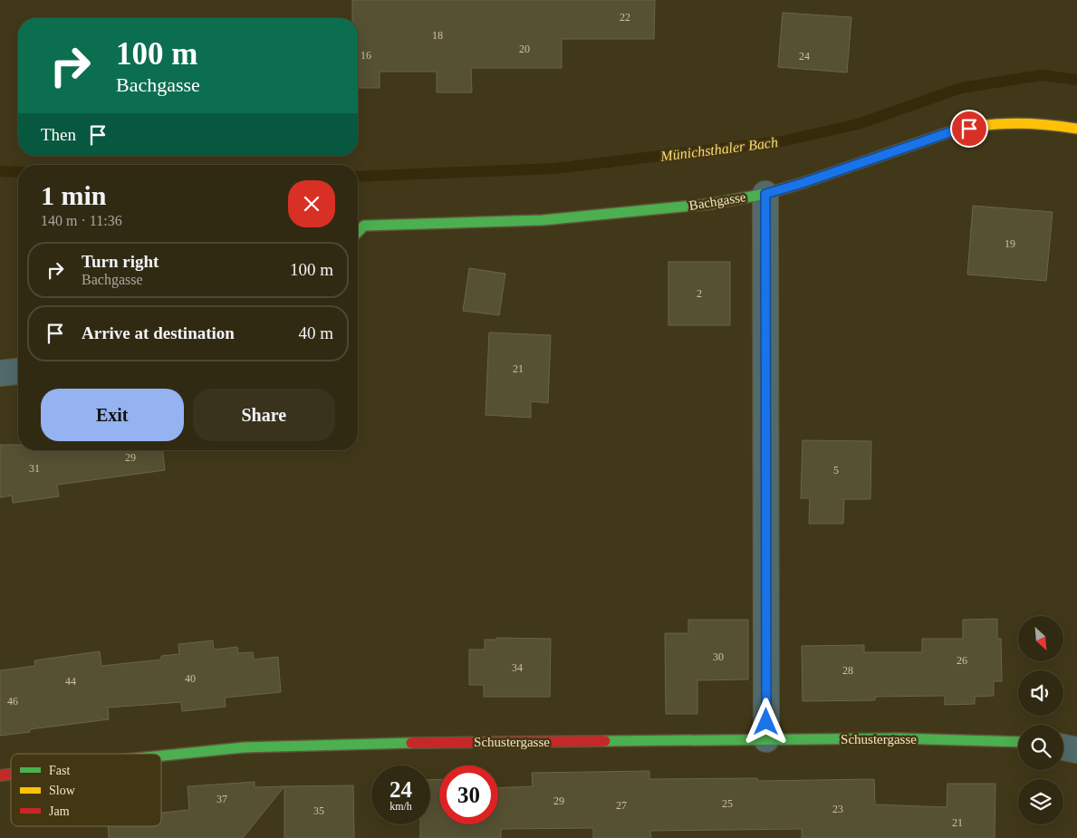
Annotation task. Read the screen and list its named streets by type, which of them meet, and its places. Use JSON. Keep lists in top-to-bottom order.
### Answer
{
  "streets": {
    "street": ["Bachgasse", "Schustergasse"]
  },
  "water": ["Münichsthaler Bach"],
  "house_numbers": [
    "22",
    "18",
    "20",
    "16",
    "24",
    "19",
    "2",
    "21",
    "29",
    "31",
    "5",
    "30",
    "26",
    "34",
    "28",
    "40",
    "44",
    "46",
    "37",
    "29",
    "25",
    "27",
    "23",
    "35",
    "21"
  ],
  "legend": ["Fast", "Slow", "Jam"],
  "north": "bottom right",
  "page": {
    "turn": ["100 m", "Bachgasse"],
    "then": "Then",
    "heading": ["1 min", "140 m · 11:36"],
    "list": [
      {
        "name": "Turn right",
        "note": "Bachgasse",
        "value": "100 m"
      },
      {
        "name": "Arrive at destination",
        "value": "40 m"
      }
    ],
    "buttons": ["Exit", "Share"],
    "speed": "24 km/h",
    "limit": "30"
  }
}
